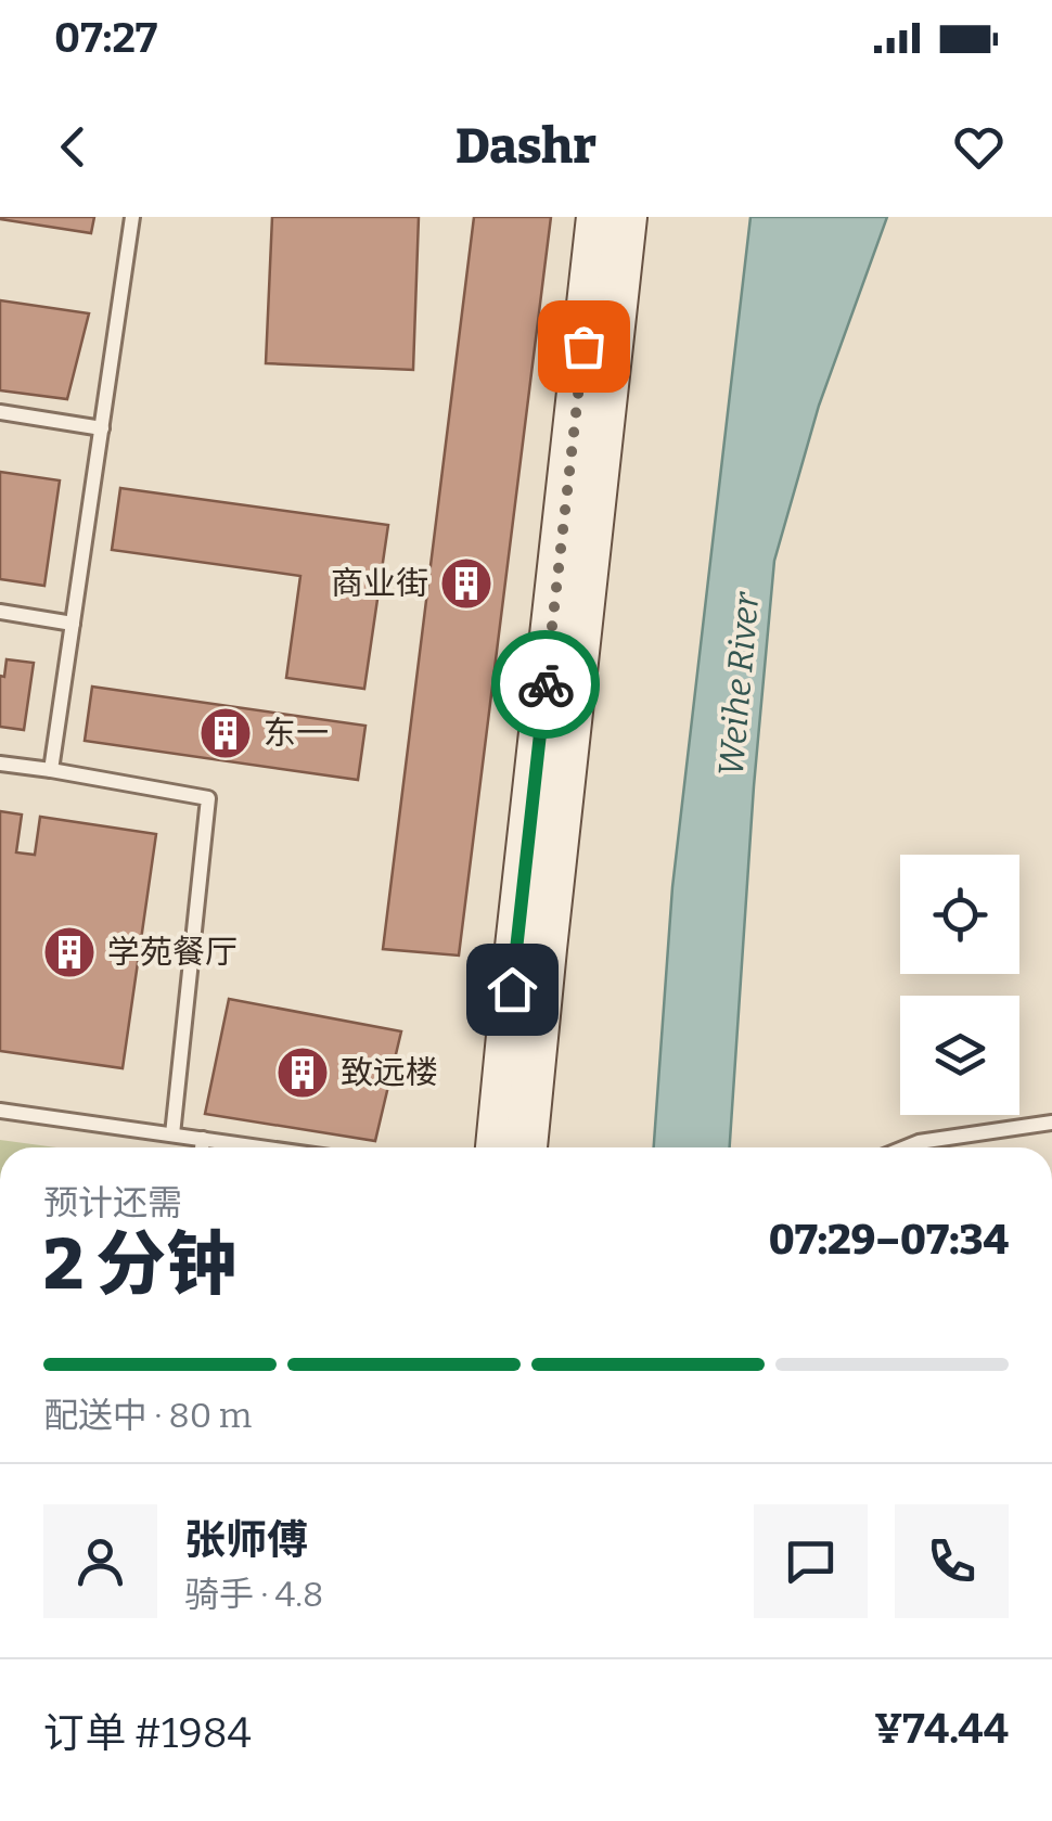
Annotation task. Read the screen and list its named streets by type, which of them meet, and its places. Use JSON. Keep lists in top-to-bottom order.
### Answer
{
  "water": ["Weihe River"],
  "places": {
    "building": [
      "商业街",
      "东一",
      "学苑餐厅",
      "致远楼"
    ]
  },
  "page": {
    "status": "07:27",
    "header": "Dashr",
    "heading": ["2 分钟", "预计还需", "07:29–07:34"],
    "panel": [
      "张师傅",
      "骑手 · 4.8",
      "订单 #1984",
      "¥74.44"
    ],
    "bar": "配送中 · 80 m"
  }
}
